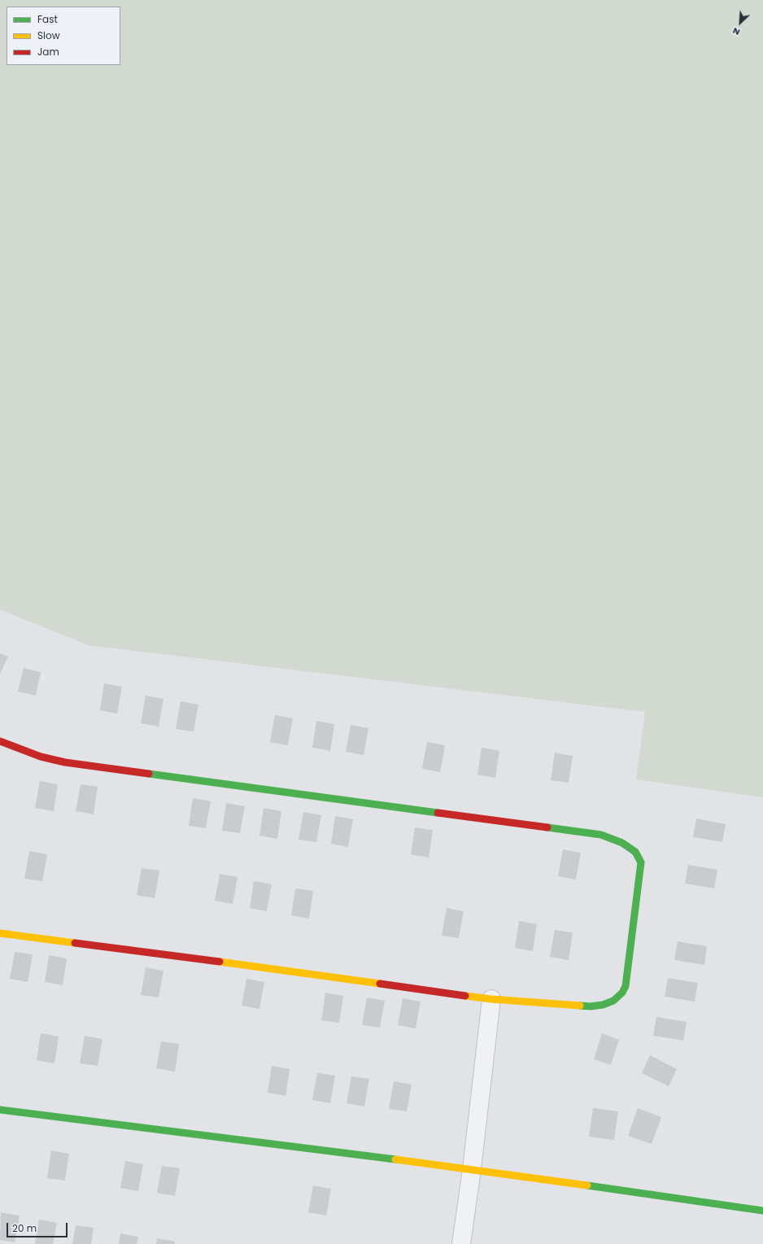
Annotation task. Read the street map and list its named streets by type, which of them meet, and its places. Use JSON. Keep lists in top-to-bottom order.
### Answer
{
  "legend": ["Fast", "Slow", "Jam"],
  "scale_bar": "20 m",
  "north": "bottom left"
}
